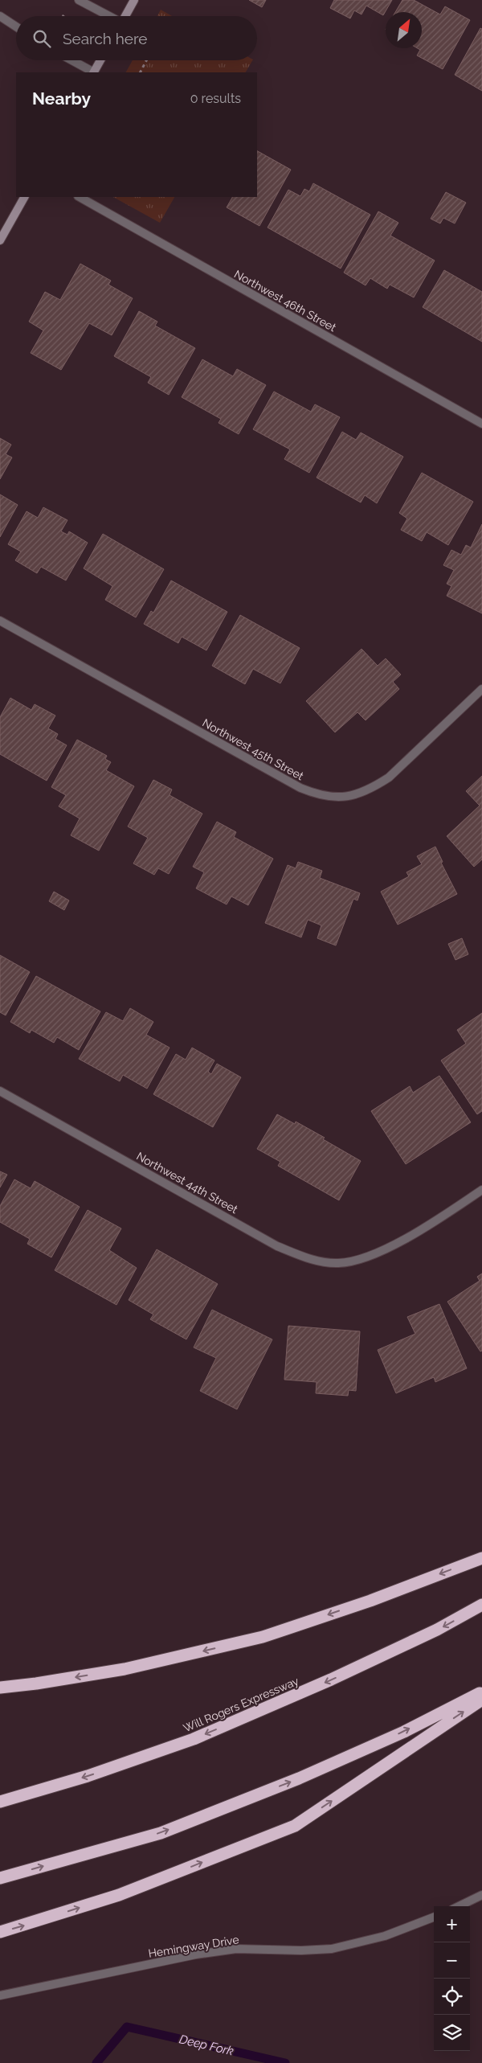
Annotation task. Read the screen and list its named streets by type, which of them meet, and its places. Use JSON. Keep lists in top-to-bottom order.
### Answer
{
  "streets": {
    "highway": ["Will Rogers Expressway"],
    "street": [
      "Northwest 46th Street",
      "Northwest 45th Street",
      "Northwest 44th Street",
      "Hemingway Drive"
    ]
  },
  "water": ["Deep Fork"],
  "north": "top right",
  "page": {
    "search": "Search here",
    "heading": ["Nearby", "0 results"],
    "map_buttons": ["+", "−"]
  }
}
